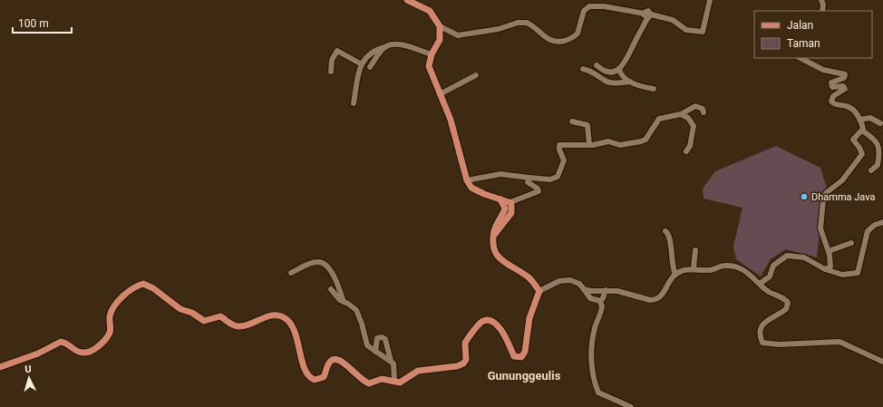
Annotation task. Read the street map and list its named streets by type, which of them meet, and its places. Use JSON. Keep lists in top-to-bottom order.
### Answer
{
  "districts": ["Gununggeulis"],
  "places": ["Dhamma Java"],
  "legend": ["Jalan", "Taman"],
  "scale_bar": "100 m",
  "north": "top"
}
